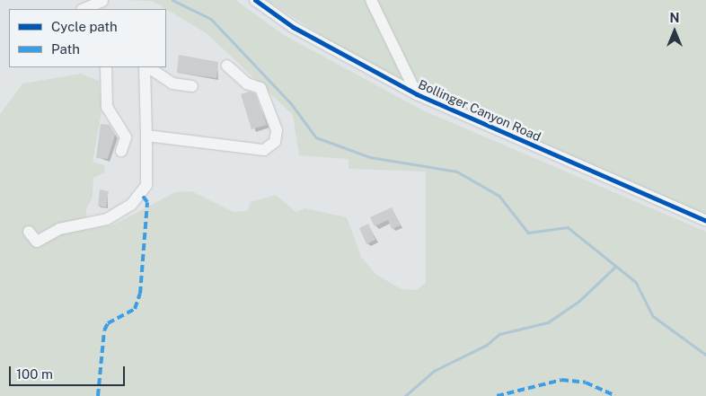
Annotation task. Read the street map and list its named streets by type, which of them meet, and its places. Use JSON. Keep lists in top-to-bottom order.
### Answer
{
  "streets": {
    "street": ["Bollinger Canyon Road"]
  },
  "legend": ["Cycle path", "Path"],
  "scale_bar": "100 m",
  "north": "top"
}
